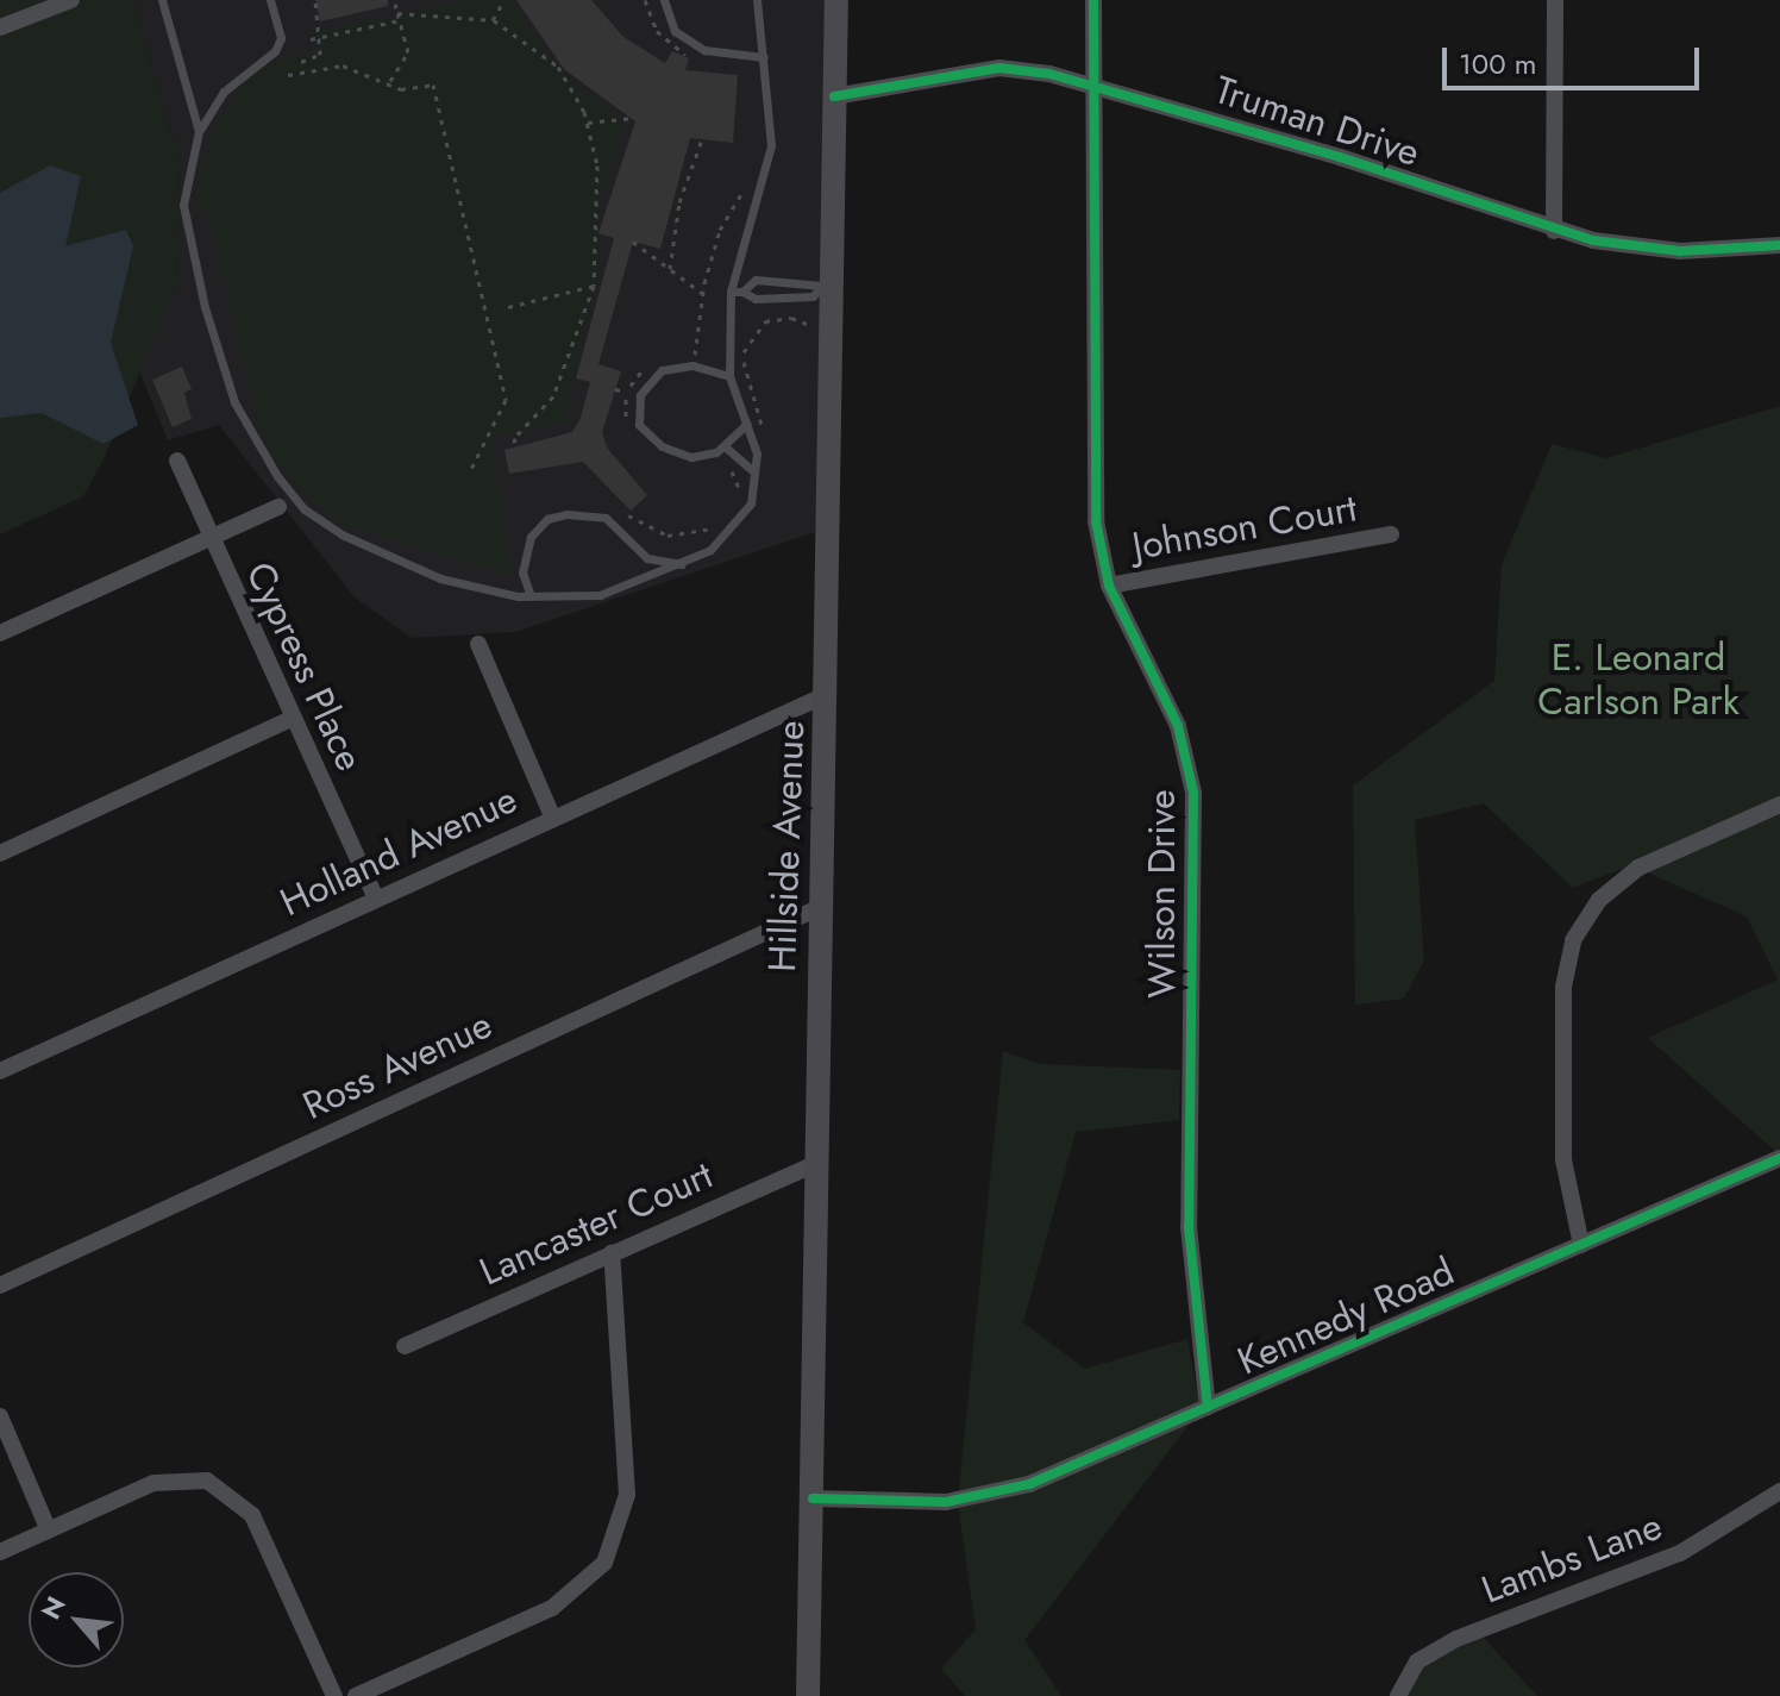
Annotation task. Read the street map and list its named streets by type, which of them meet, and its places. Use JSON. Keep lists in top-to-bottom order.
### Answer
{
  "streets": {
    "main road": ["Hillside Avenue"],
    "street": [
      "Truman Drive",
      "Johnson Court",
      "Cypress Place",
      "Holland Avenue",
      "Wilson Drive",
      "Ross Avenue",
      "Lancaster Court",
      "Kennedy Road",
      "Lambs Lane"
    ]
  },
  "crossings": [
    ["Truman Drive", "Hillside Avenue"],
    ["Truman Drive", "Wilson Drive"],
    ["Johnson Court", "Wilson Drive"],
    ["Cypress Place", "Holland Avenue"],
    ["Hillside Avenue", "Holland Avenue"],
    ["Hillside Avenue", "Ross Avenue"],
    ["Hillside Avenue", "Lancaster Court"],
    ["Hillside Avenue", "Kennedy Road"],
    ["Wilson Drive", "Kennedy Road"]
  ],
  "parks": ["E. Leonard Carlson Park"],
  "scale_bar": "100 m",
  "north": "top left"
}
